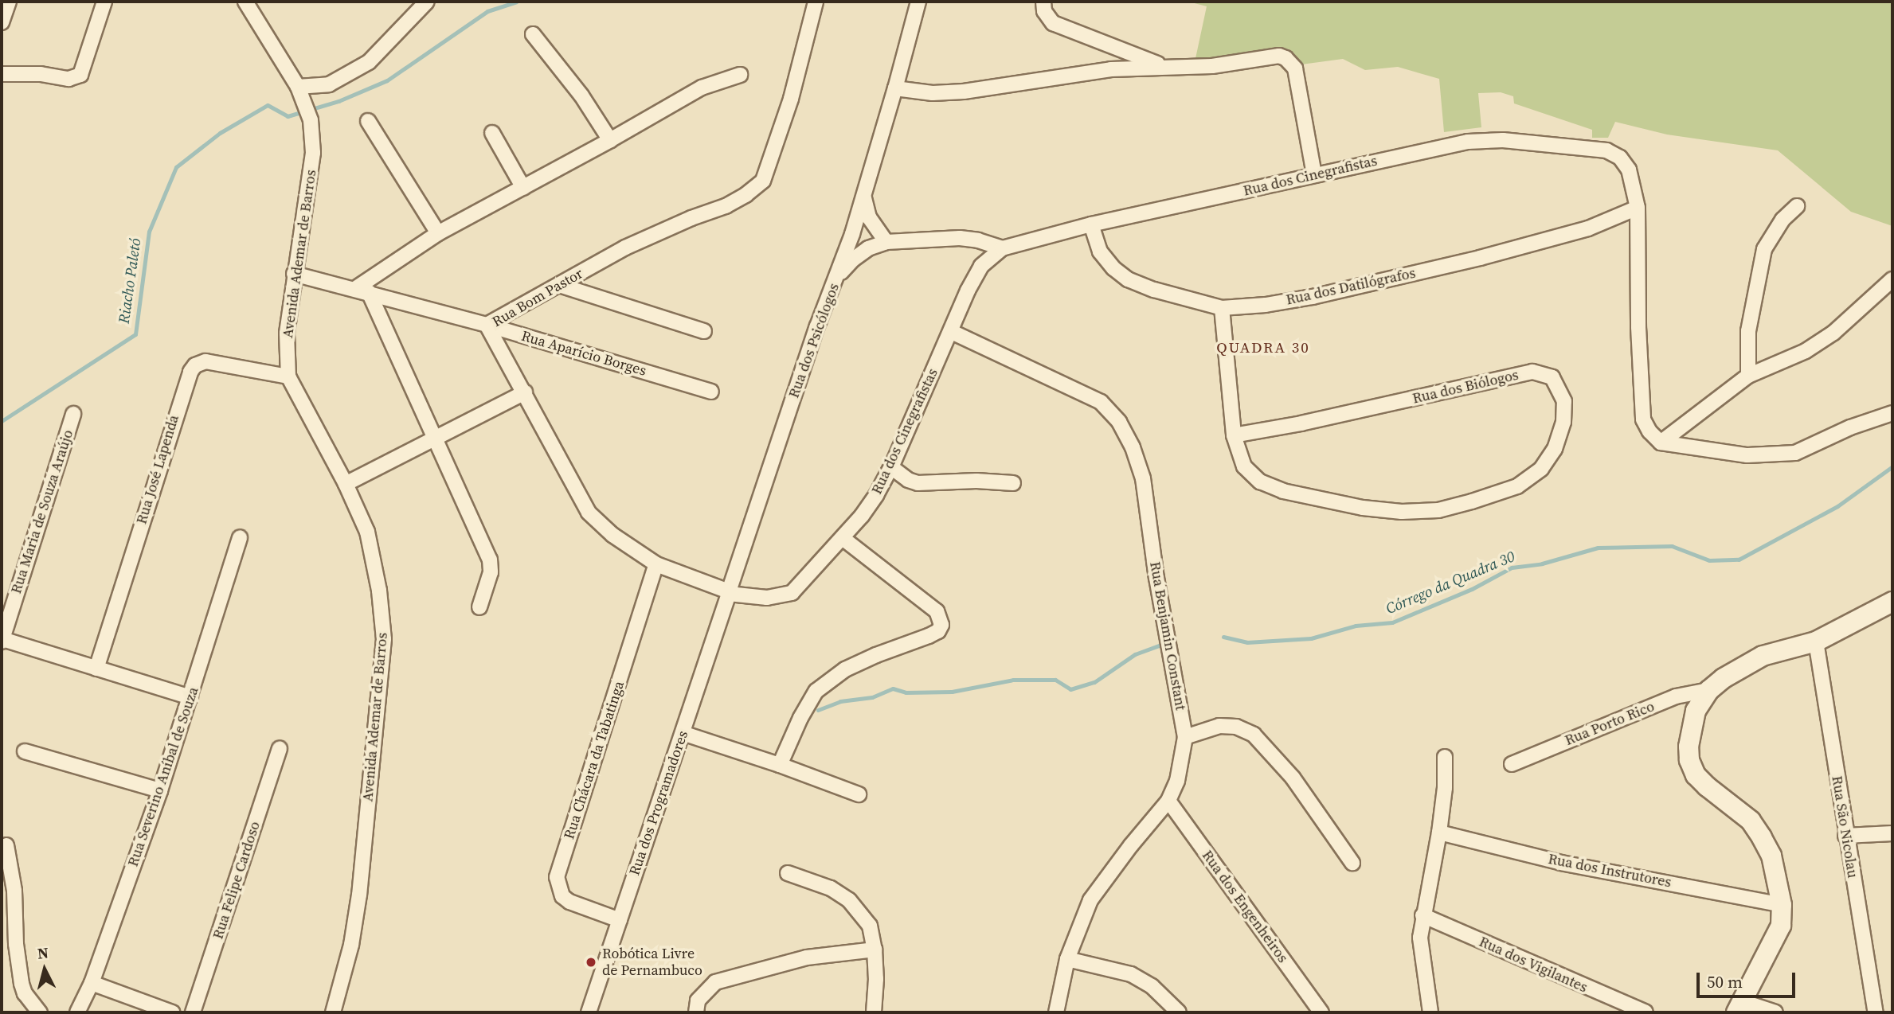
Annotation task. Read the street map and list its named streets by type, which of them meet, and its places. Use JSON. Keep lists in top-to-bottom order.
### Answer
{
  "streets": {
    "street": [
      "Rua dos Cinegrafistas",
      "Avenida Ademar de Barros",
      "Rua dos Datilógrafos",
      "Rua Bom Pastor",
      "Rua dos Psicólogos",
      "Rua Aparício Borges",
      "Rua dos Biólogos",
      "Rua José Lapenda",
      "Rua Maria de Souza Araújo",
      "Rua Benjamin Constant",
      "Rua Porto Rico",
      "Rua Chácara da Tabatinga",
      "Rua Severino Aníbal de Souza",
      "Rua dos Programadores",
      "Rua São Nicolau",
      "Rua dos Instrutores",
      "Rua Felipe Cardoso",
      "Rua dos Engenheiros",
      "Rua dos Vigilantes"
    ]
  },
  "crossings": [
    ["Rua dos Cinegrafistas", "Rua dos Datilógrafos"],
    ["Rua dos Cinegrafistas", "Rua Bom Pastor"],
    ["Rua dos Cinegrafistas", "Rua dos Psicólogos"],
    ["Rua dos Cinegrafistas", "Rua Benjamin Constant"],
    ["Rua dos Cinegrafistas", "Rua Chácara da Tabatinga"],
    ["Rua dos Cinegrafistas", "Rua dos Programadores"],
    ["Avenida Ademar de Barros", "Rua Aparício Borges"],
    ["Avenida Ademar de Barros", "Rua José Lapenda"],
    ["Rua dos Datilógrafos", "Rua dos Biólogos"],
    ["Rua Bom Pastor", "Rua Aparício Borges"],
    ["Rua Bom Pastor", "Rua Chácara da Tabatinga"],
    ["Rua dos Psicólogos", "Rua dos Programadores"],
    ["Rua Benjamin Constant", "Rua dos Engenheiros"],
    ["Rua Porto Rico", "Rua São Nicolau"],
    ["Rua Porto Rico", "Rua dos Instrutores"],
    ["Rua Chácara da Tabatinga", "Rua dos Programadores"]
  ],
  "districts": ["QUADRA 30"],
  "water": ["Riacho Paletó", "Córrego da Quadra 30"],
  "places": ["Robótica Livre de Pernambuco"],
  "scale_bar": "50 m",
  "north": "top"
}
